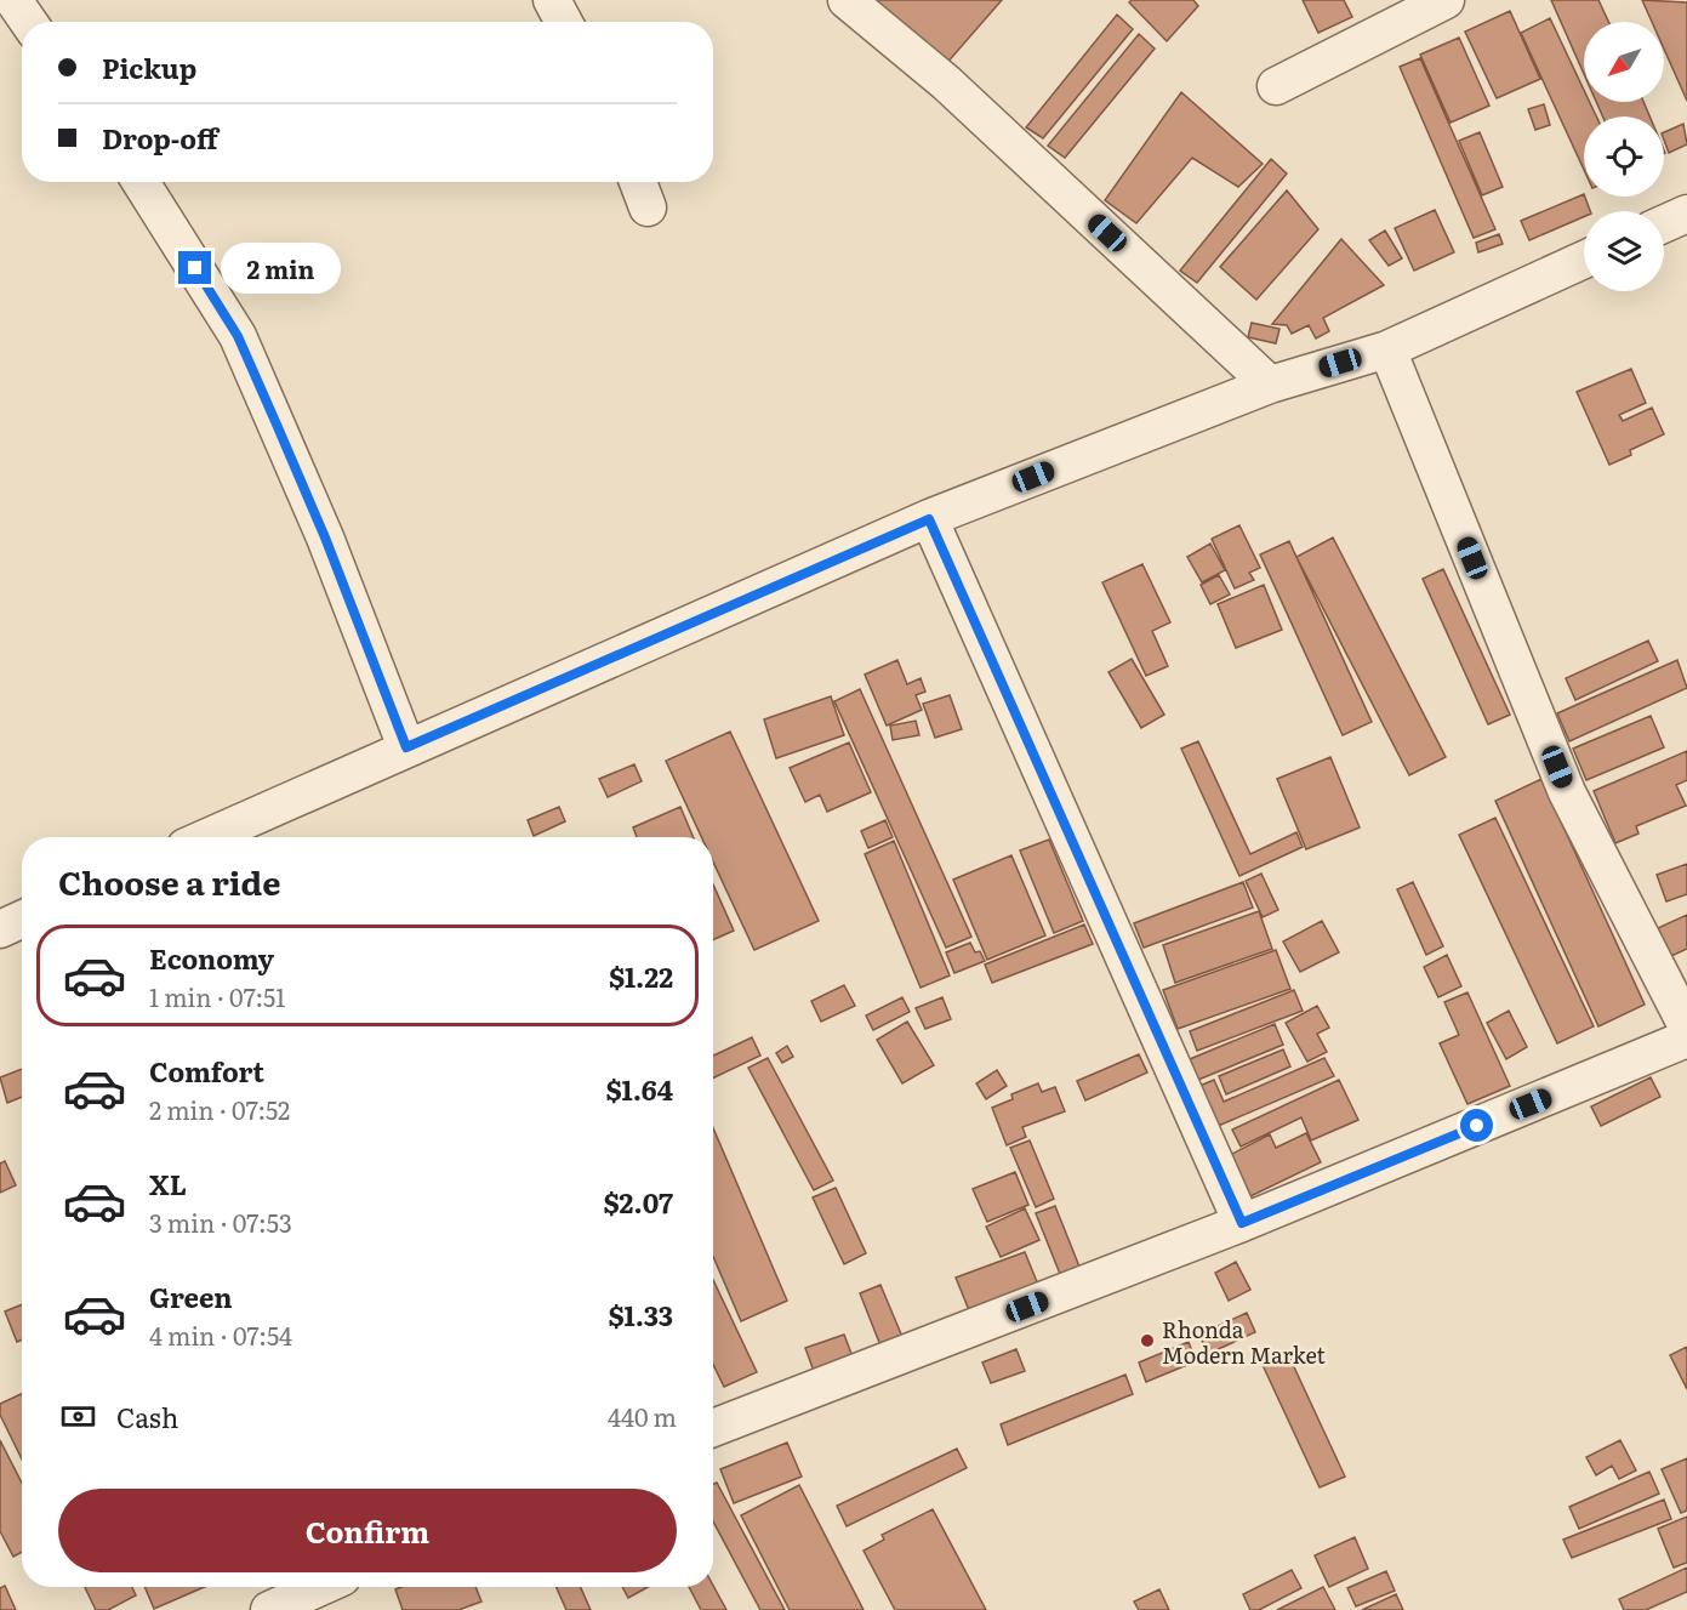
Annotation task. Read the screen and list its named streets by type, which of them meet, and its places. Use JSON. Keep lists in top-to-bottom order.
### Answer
{
  "places": ["Rhonda Modern Market"],
  "north": "bottom left",
  "page": {
    "banner": ["Pickup", "Drop-off"],
    "bubble": "2 min",
    "heading": "Choose a ride",
    "list": [
      {
        "name": "Economy",
        "note": "1 min · 07:51",
        "value": "$1.22"
      },
      {
        "name": "Comfort",
        "note": "2 min · 07:52",
        "value": "$1.64"
      },
      {
        "name": "XL",
        "note": "3 min · 07:53",
        "value": "$2.07"
      },
      {
        "name": "Green",
        "note": "4 min · 07:54",
        "value": "$1.33"
      }
    ],
    "pay": ["Cash", "440 m"],
    "buttons": "Confirm"
  }
}
